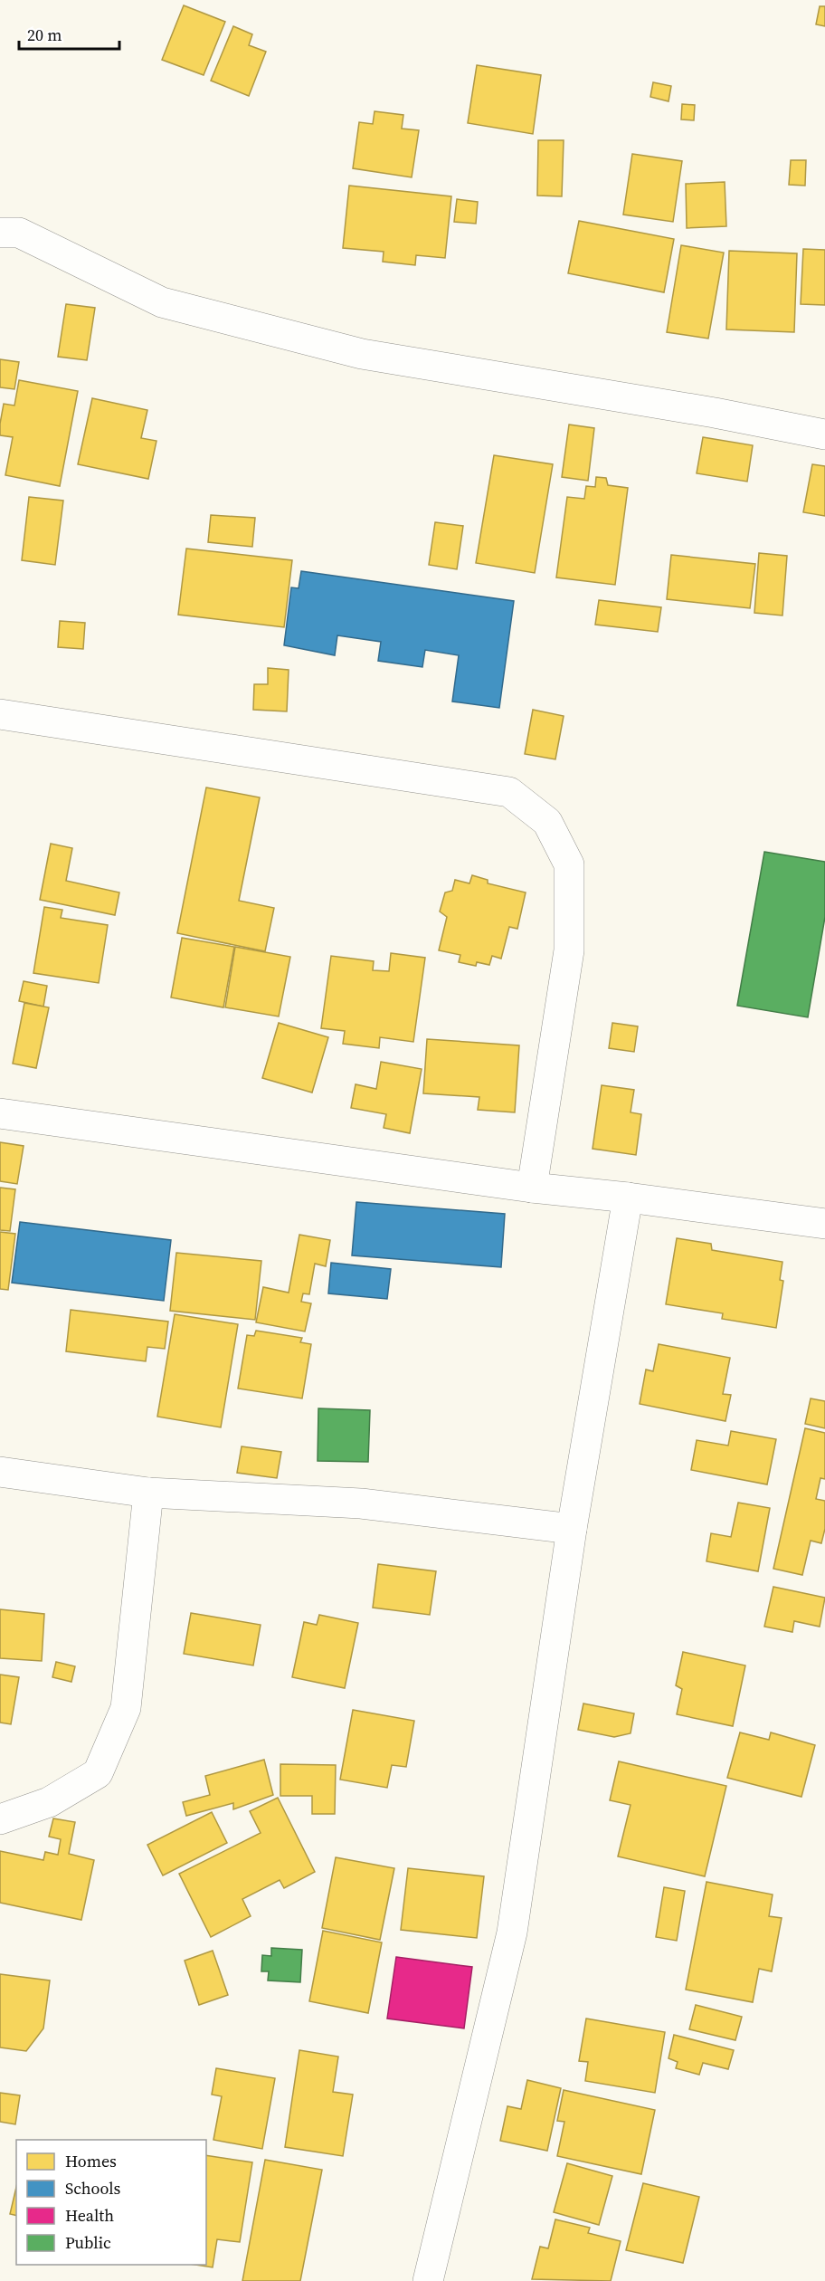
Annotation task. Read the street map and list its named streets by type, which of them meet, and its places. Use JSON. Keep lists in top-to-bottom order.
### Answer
{
  "legend": [
    "Homes",
    "Schools",
    "Health",
    "Public"
  ],
  "scale_bar": "20 m"
}
